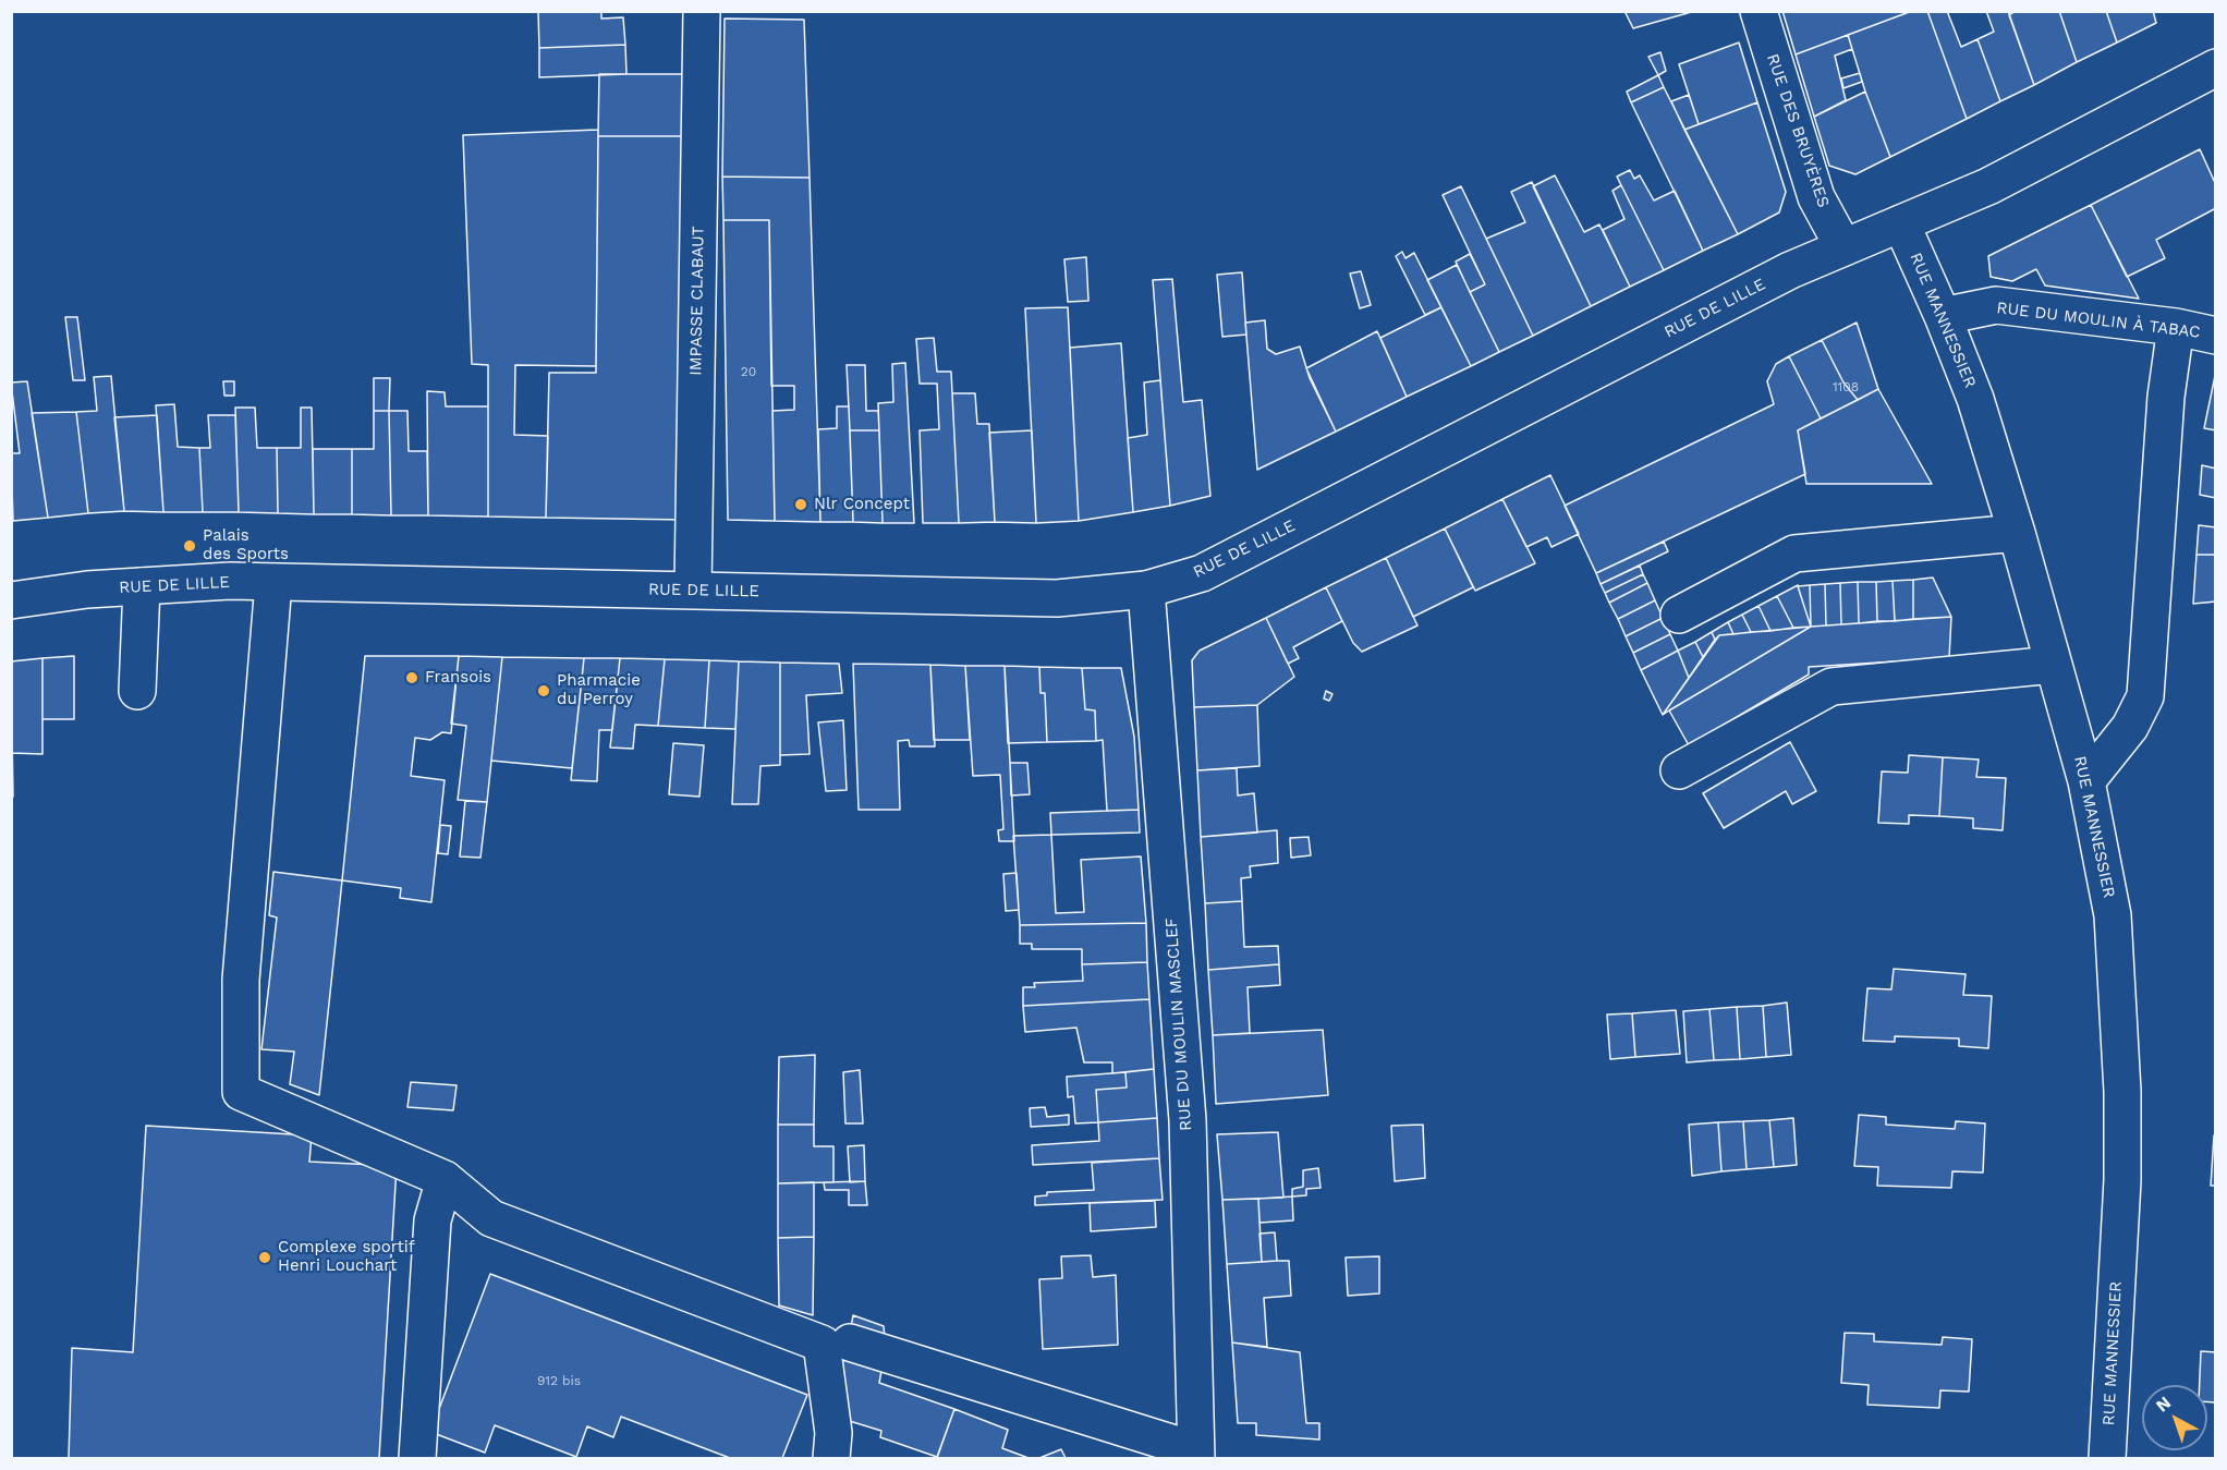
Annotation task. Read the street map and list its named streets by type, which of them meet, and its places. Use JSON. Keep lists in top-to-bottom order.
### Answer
{
  "streets": {
    "street": [
      "RUE DES BRUYÈRES",
      "IMPASSE CLABAUT",
      "RUE DE LILLE",
      "RUE MANNESSIER",
      "RUE DU MOULIN À TABAC",
      "RUE DU MOULIN MASCLEF"
    ]
  },
  "crossings": [
    ["RUE DES BRUYÈRES", "RUE DE LILLE"],
    ["IMPASSE CLABAUT", "RUE DE LILLE"],
    ["RUE DE LILLE", "RUE MANNESSIER"],
    ["RUE DE LILLE", "RUE DU MOULIN MASCLEF"],
    ["RUE MANNESSIER", "RUE DU MOULIN À TABAC"]
  ],
  "places": [
    "Nlr Concept",
    "Palais des Sports",
    "Fransois",
    "Pharmacie du Perroy",
    "Complexe sportif Henri Louchart"
  ],
  "house_numbers": ["20", "1108", "912 bis"],
  "north": "top left"
}
